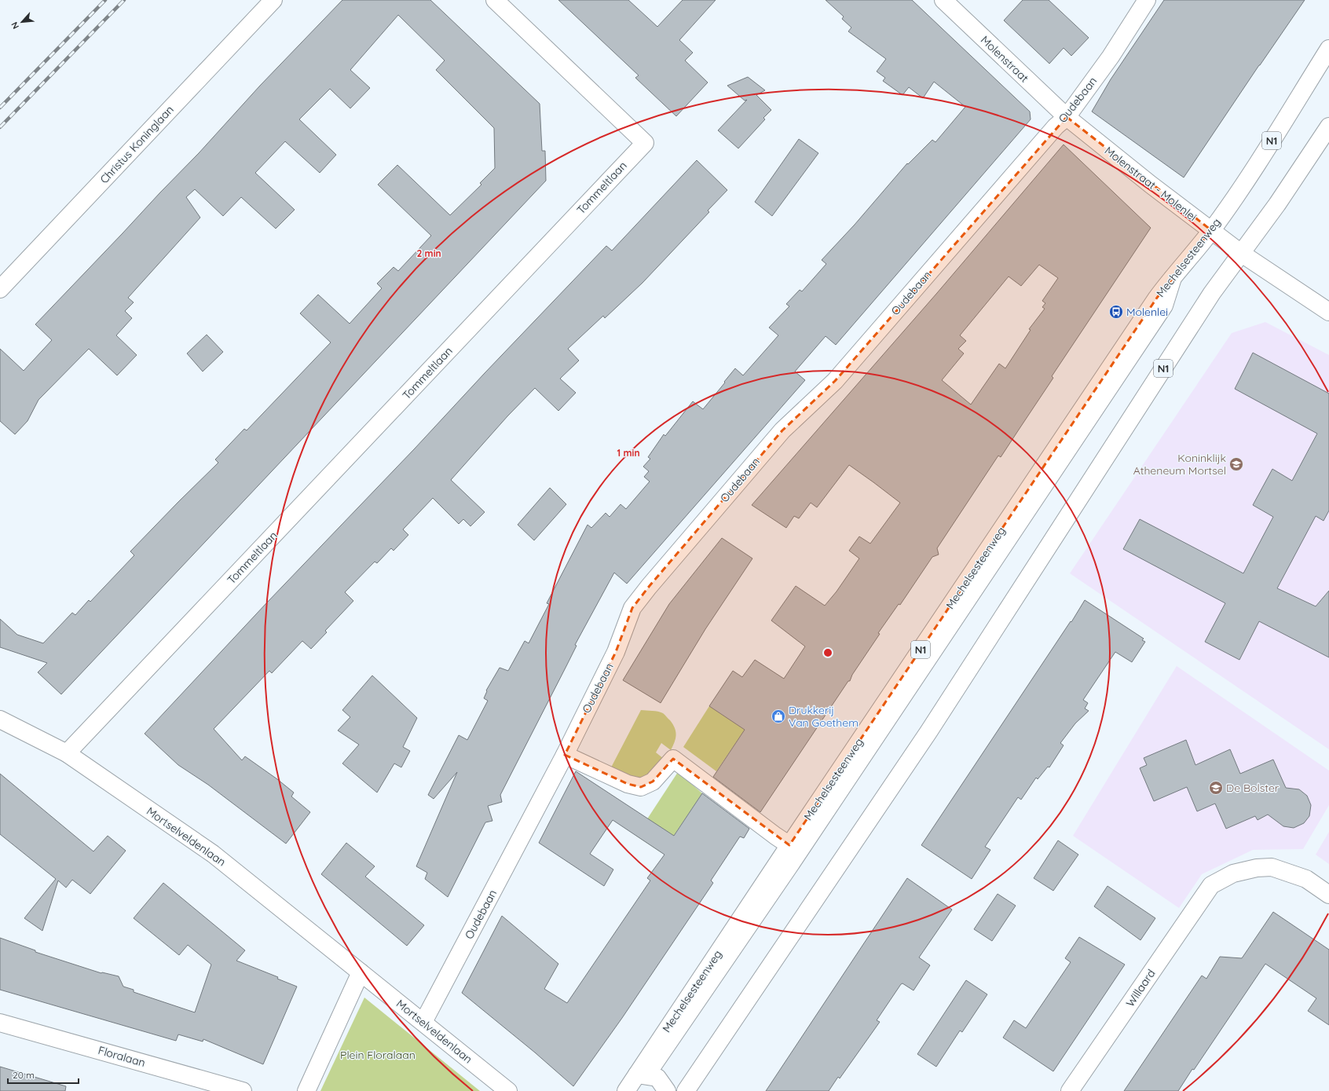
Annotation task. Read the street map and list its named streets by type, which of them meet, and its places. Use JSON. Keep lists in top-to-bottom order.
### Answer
{
  "streets": {
    "street": [
      "Molenstraat",
      "Oudebaan",
      "N1",
      "Christus Koninglaan",
      "Molenstraat - Molenlei",
      "Tommeltlaan",
      "Mechelsesteenweg",
      "Mortselveldenlaan",
      "Willaard",
      "Floralaan"
    ]
  },
  "crossings": [
    ["Molenstraat", "Oudebaan"],
    ["Molenstraat", "Molenstraat - Molenlei"],
    ["Oudebaan", "Molenstraat - Molenlei"],
    ["Oudebaan", "Mortselveldenlaan"],
    ["N1", "Molenstraat - Molenlei"],
    ["Molenstraat - Molenlei", "Mechelsesteenweg"],
    ["Tommeltlaan", "Mortselveldenlaan"]
  ],
  "parks": ["Plein Floralaan"],
  "places": {
    "bus stop": ["Molenlei"],
    "school or university": ["Koninklijk Atheneum Mortsel", "De Bolster"],
    "shop": ["Drukkerij Van Goethem"]
  },
  "scale_bar": "20 m",
  "north": "bottom left",
  "rings": ["2 min", "1 min"]
}
